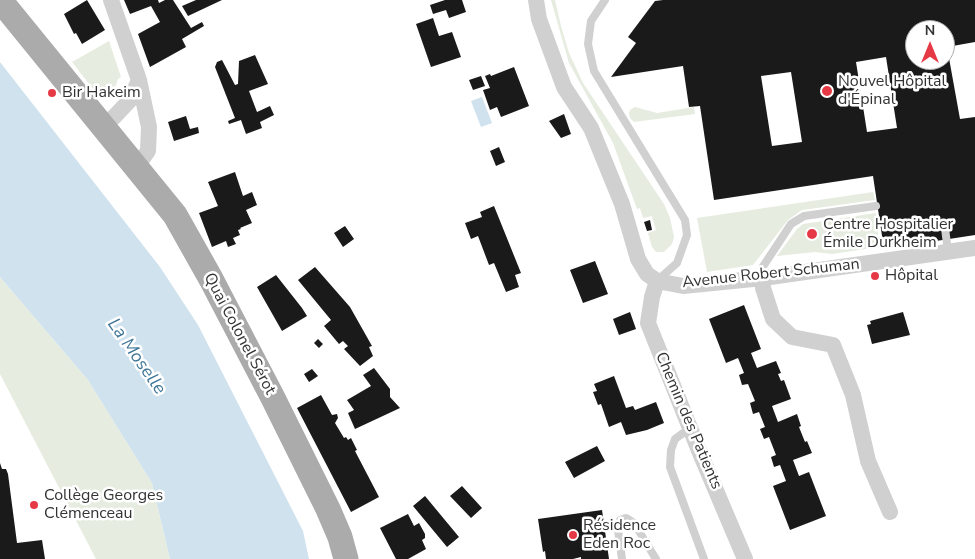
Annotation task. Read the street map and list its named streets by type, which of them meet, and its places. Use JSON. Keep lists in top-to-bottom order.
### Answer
{
  "streets": {
    "main road": ["Quai Colonel Sérot"],
    "street": ["Avenue Robert Schuman", "Chemin des Patients"]
  },
  "crossings": [
    ["Avenue Robert Schuman", "Chemin des Patients"]
  ],
  "water": ["La Moselle"],
  "places": [
    "Nouvel Hôpital d'Épinal",
    "Bir Hakeim",
    "Centre Hospitalier Émile Durkheim",
    "Hôpital",
    "Collège Georges Clémenceau",
    "Résidence Eden Roc"
  ],
  "north": "top"
}
